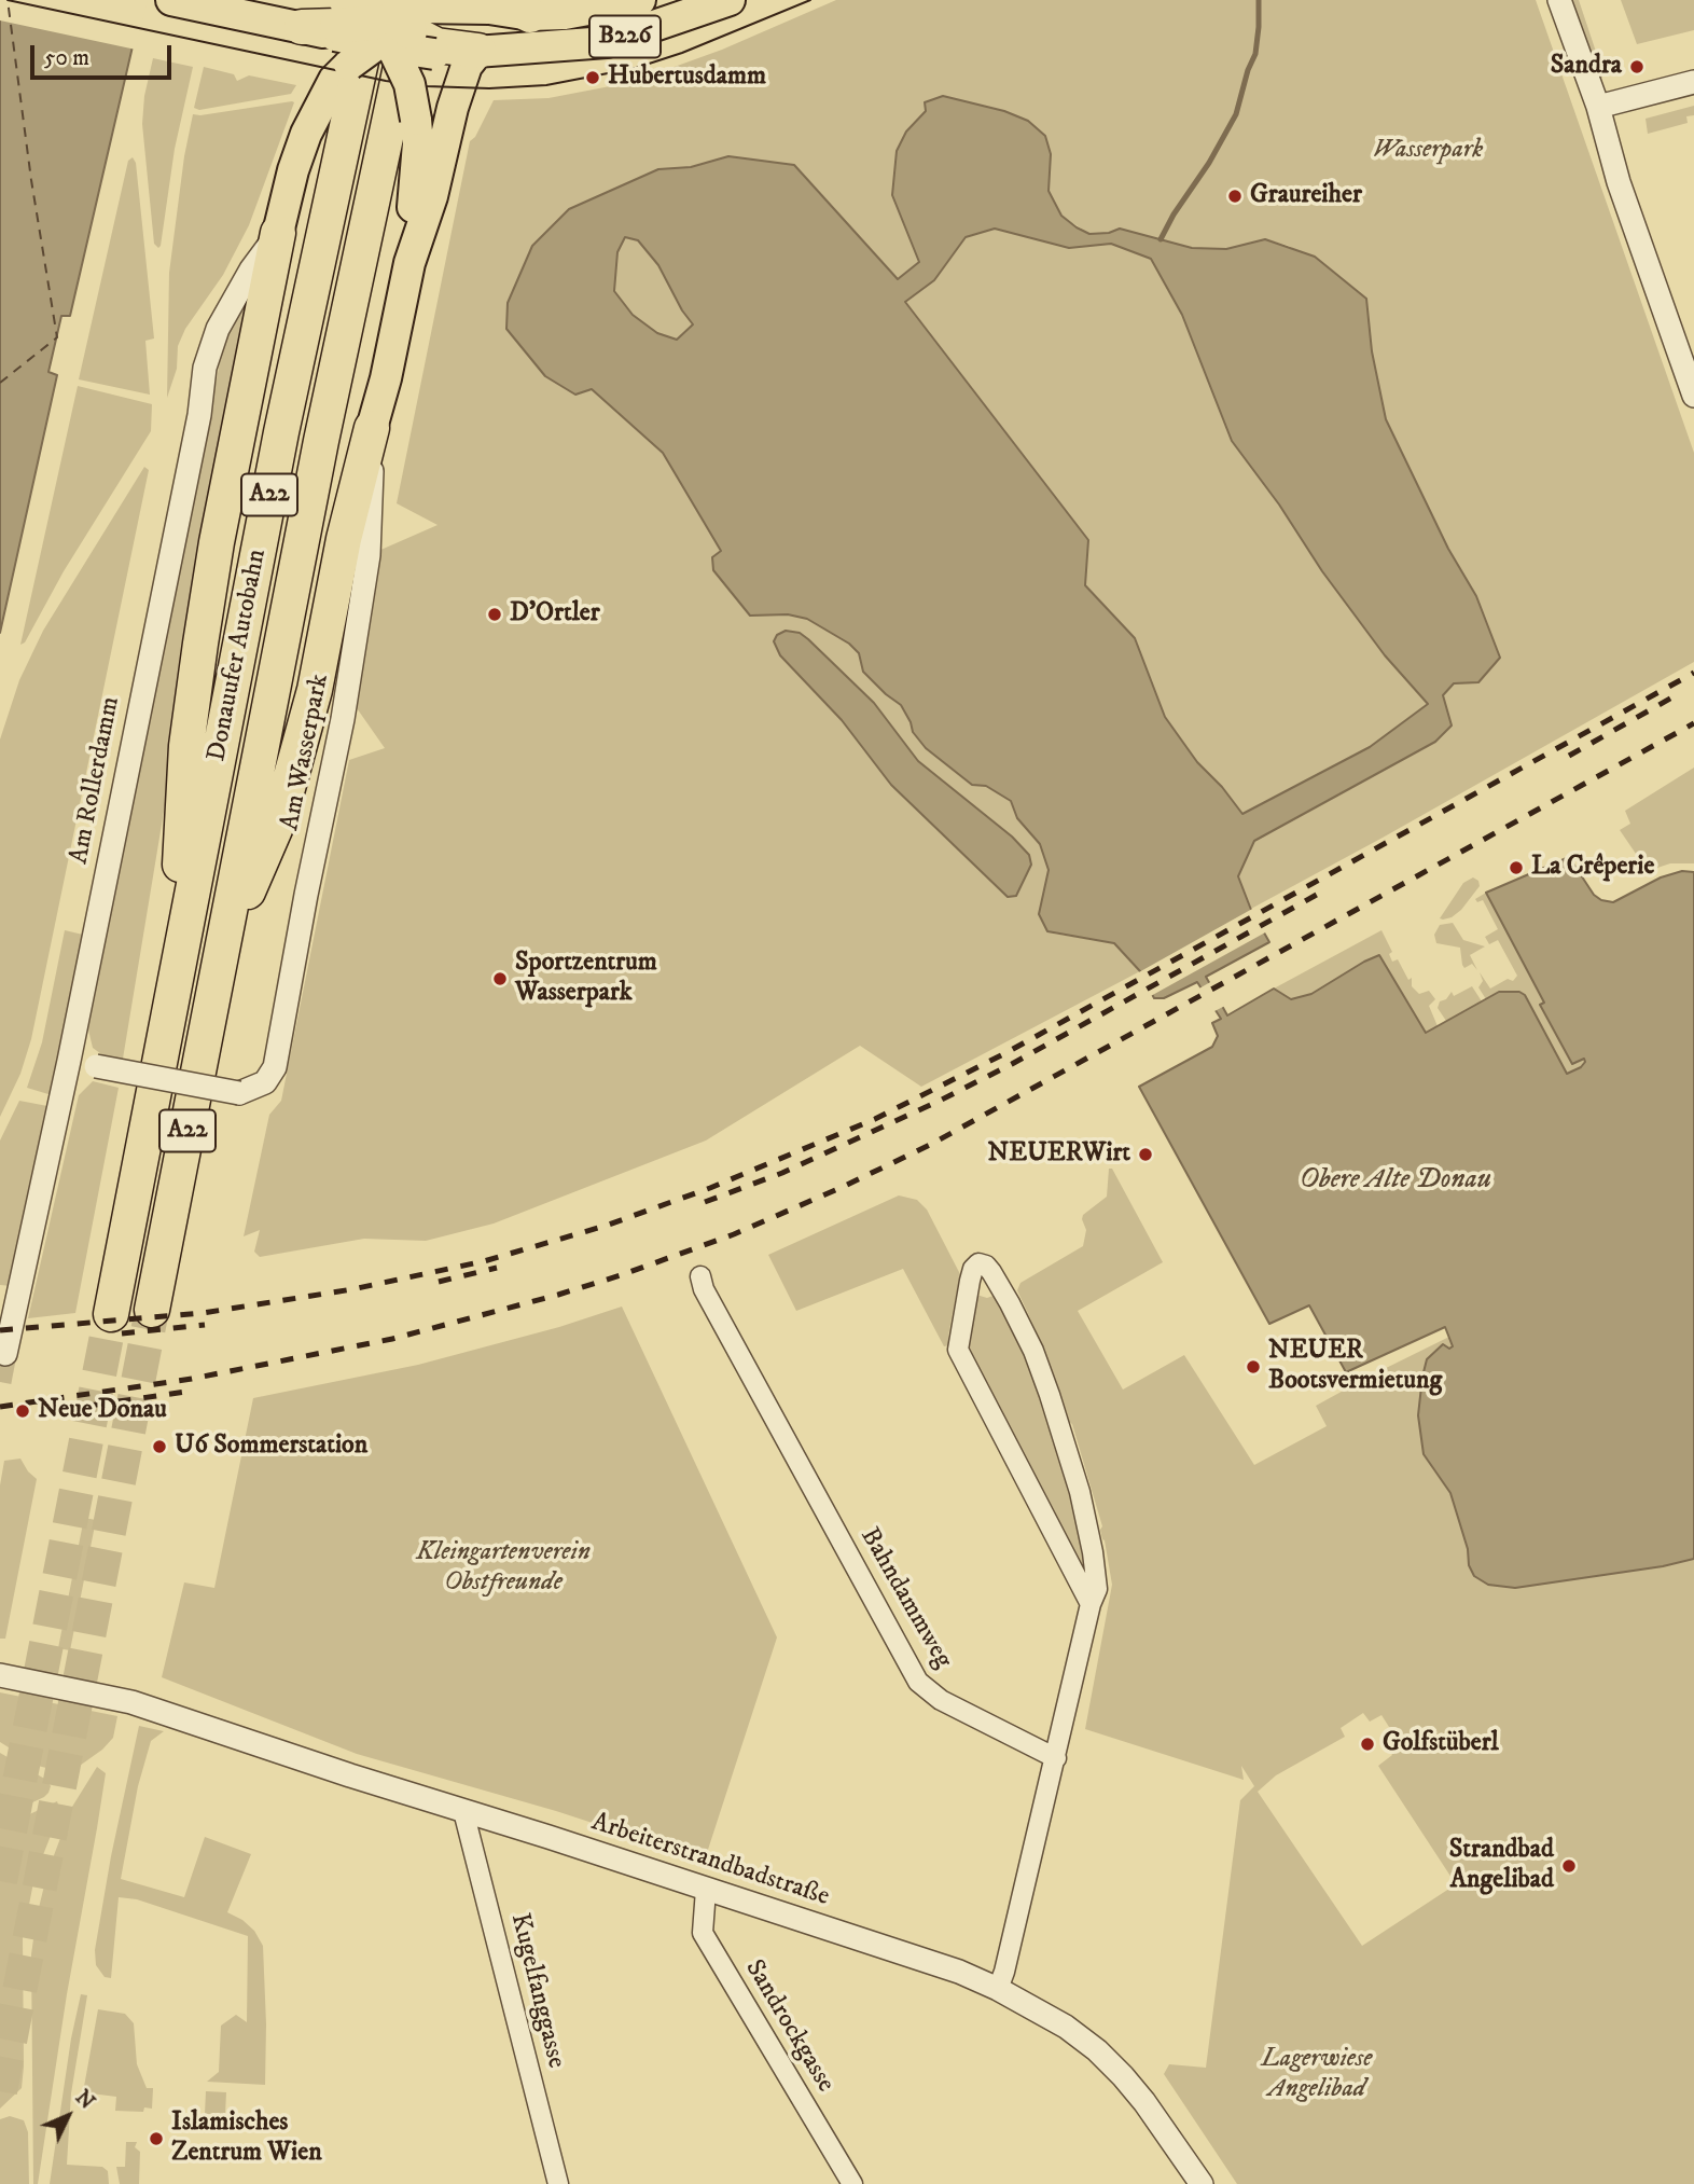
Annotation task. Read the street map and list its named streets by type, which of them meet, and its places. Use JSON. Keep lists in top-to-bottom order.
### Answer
{
  "streets": {
    "highway": ["A22", "Donauufer Autobahn"],
    "main road": ["B226"],
    "street": [
      "Am Wasserpark",
      "Am Rollerdamm",
      "Bahndammweg",
      "Arbeiterstrandbadstraße",
      "Kugelfanggasse",
      "Sandrockgasse"
    ]
  },
  "crossings": [
    ["Am Wasserpark", "Am Rollerdamm"],
    ["Arbeiterstrandbadstraße", "Kugelfanggasse"],
    ["Arbeiterstrandbadstraße", "Sandrockgasse"]
  ],
  "water": ["Obere Alte Donau"],
  "parks": ["Wasserpark", "Kleingartenverein Obstfreunde", "Lagerwiese Angelibad"],
  "places": [
    "Sandra",
    "Hubertusdamm",
    "Graureiher",
    "D'Ortler",
    "La Crêperie",
    "Sportzentrum Wasserpark",
    "NEUERWirt",
    "NEUER Bootsvermietung",
    "Neue Donau",
    "U6 Sommerstation",
    "Golfstüberl",
    "Strandbad Angelibad",
    "Islamisches Zentrum Wien"
  ],
  "scale_bar": "50 m",
  "north": "top right"
}
